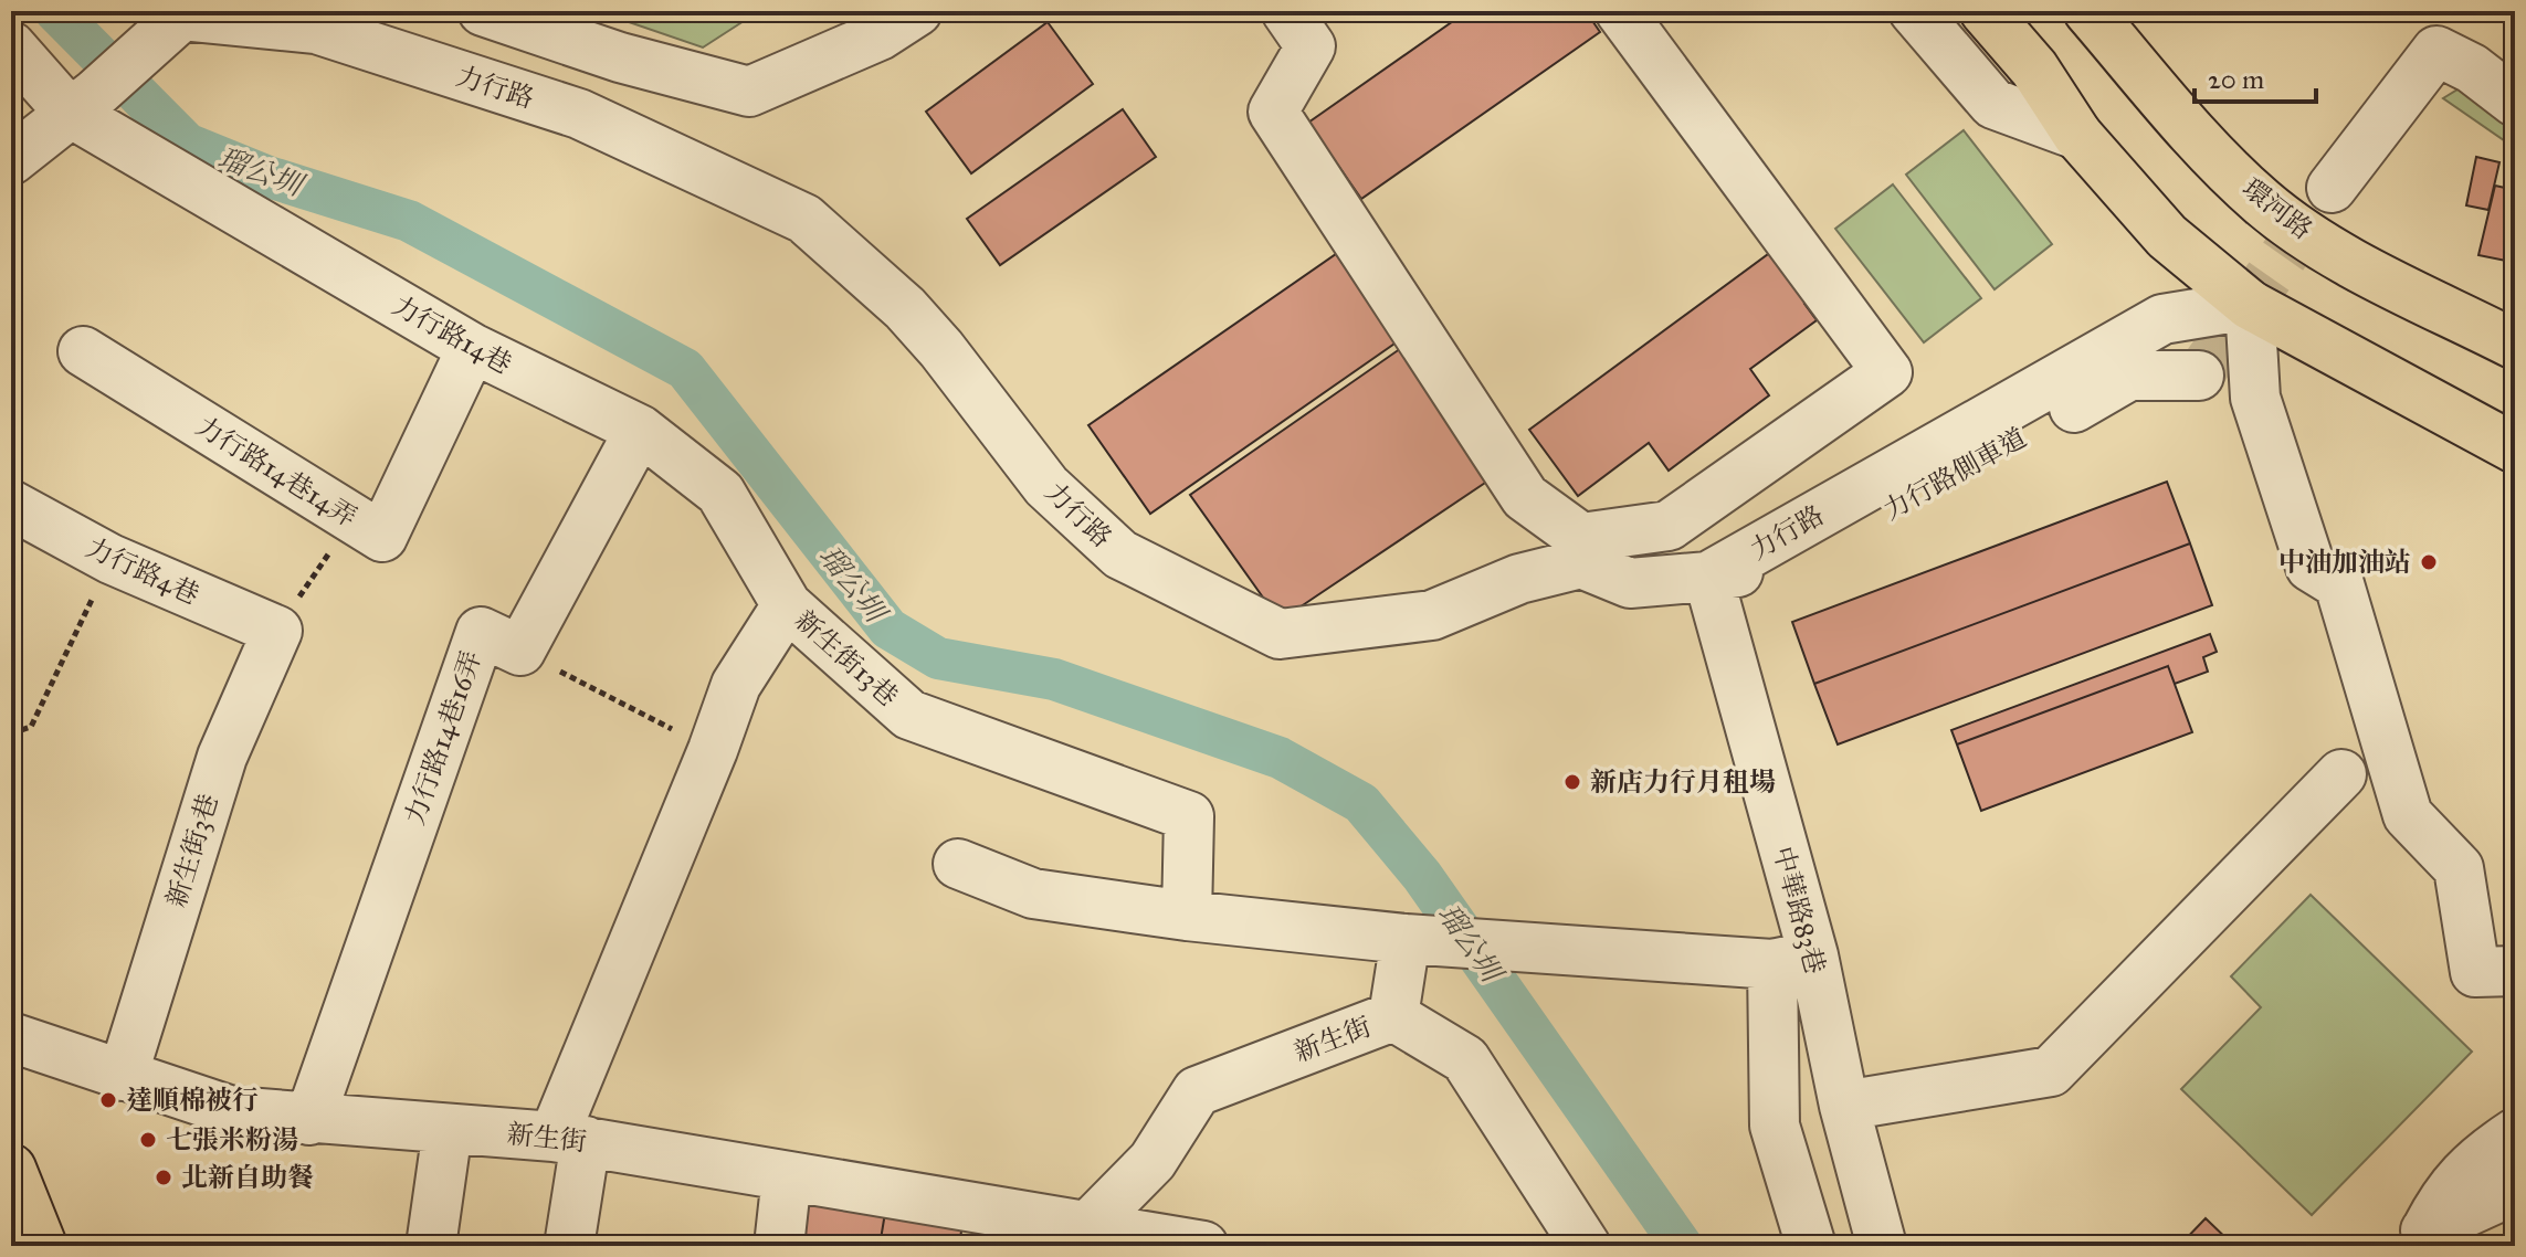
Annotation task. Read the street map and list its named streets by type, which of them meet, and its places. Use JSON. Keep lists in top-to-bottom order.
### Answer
{
  "streets": {
    "main road": ["環河路"],
    "street": [
      "力行路",
      "力行路14巷",
      "力行路14巷14弄",
      "力行路側車道",
      "力行路4巷",
      "新生街13巷",
      "力行路14巷16弄",
      "新生街3巷",
      "中華路83巷",
      "新生街"
    ]
  },
  "crossings": [
    ["力行路", "力行路14巷"],
    ["力行路", "力行路側車道"],
    ["力行路", "中華路83巷"],
    ["力行路14巷", "力行路14巷14弄"],
    ["力行路14巷", "新生街13巷"],
    ["力行路14巷", "力行路14巷16弄"],
    ["力行路側車道", "中華路83巷"],
    ["力行路4巷", "新生街3巷"],
    ["新生街13巷", "新生街"],
    ["力行路14巷16弄", "新生街"],
    ["新生街3巷", "新生街"]
  ],
  "water": ["瑠公圳"],
  "places": [
    "中油加油站",
    "新店力行月租場",
    "達順棉被行",
    "七張米粉湯",
    "北新自助餐"
  ],
  "scale_bar": "20 m"
}
